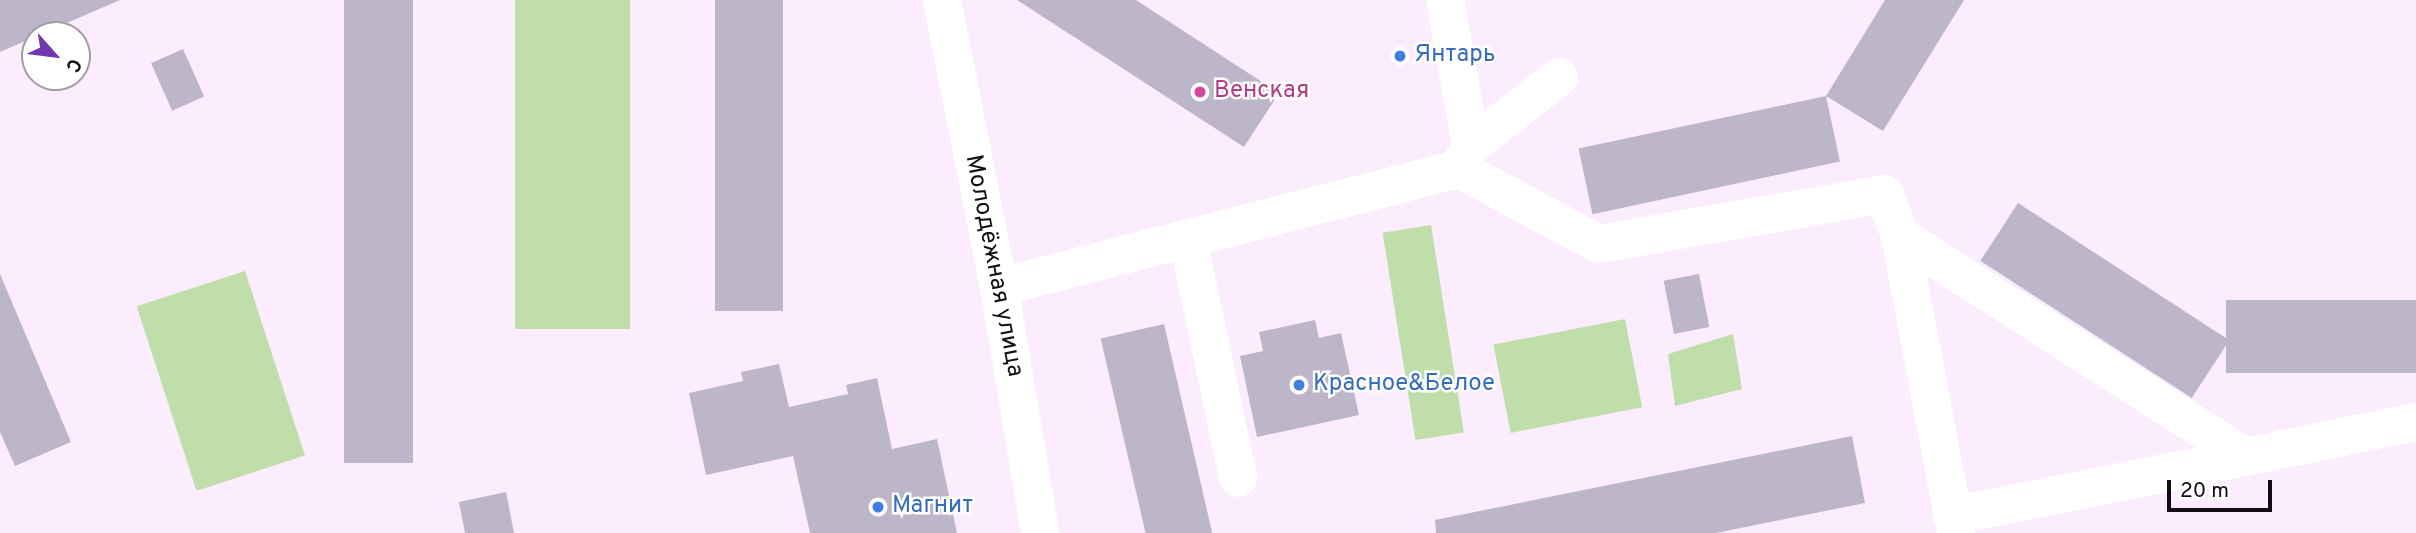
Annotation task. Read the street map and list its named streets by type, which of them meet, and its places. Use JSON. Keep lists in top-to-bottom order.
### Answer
{
  "streets": {
    "street": ["Молодёжная улица"]
  },
  "places": [
    "Янтарь",
    "Венская",
    "Красное&Белое",
    "Магнит"
  ],
  "scale_bar": "20 m",
  "north": "bottom right"
}
